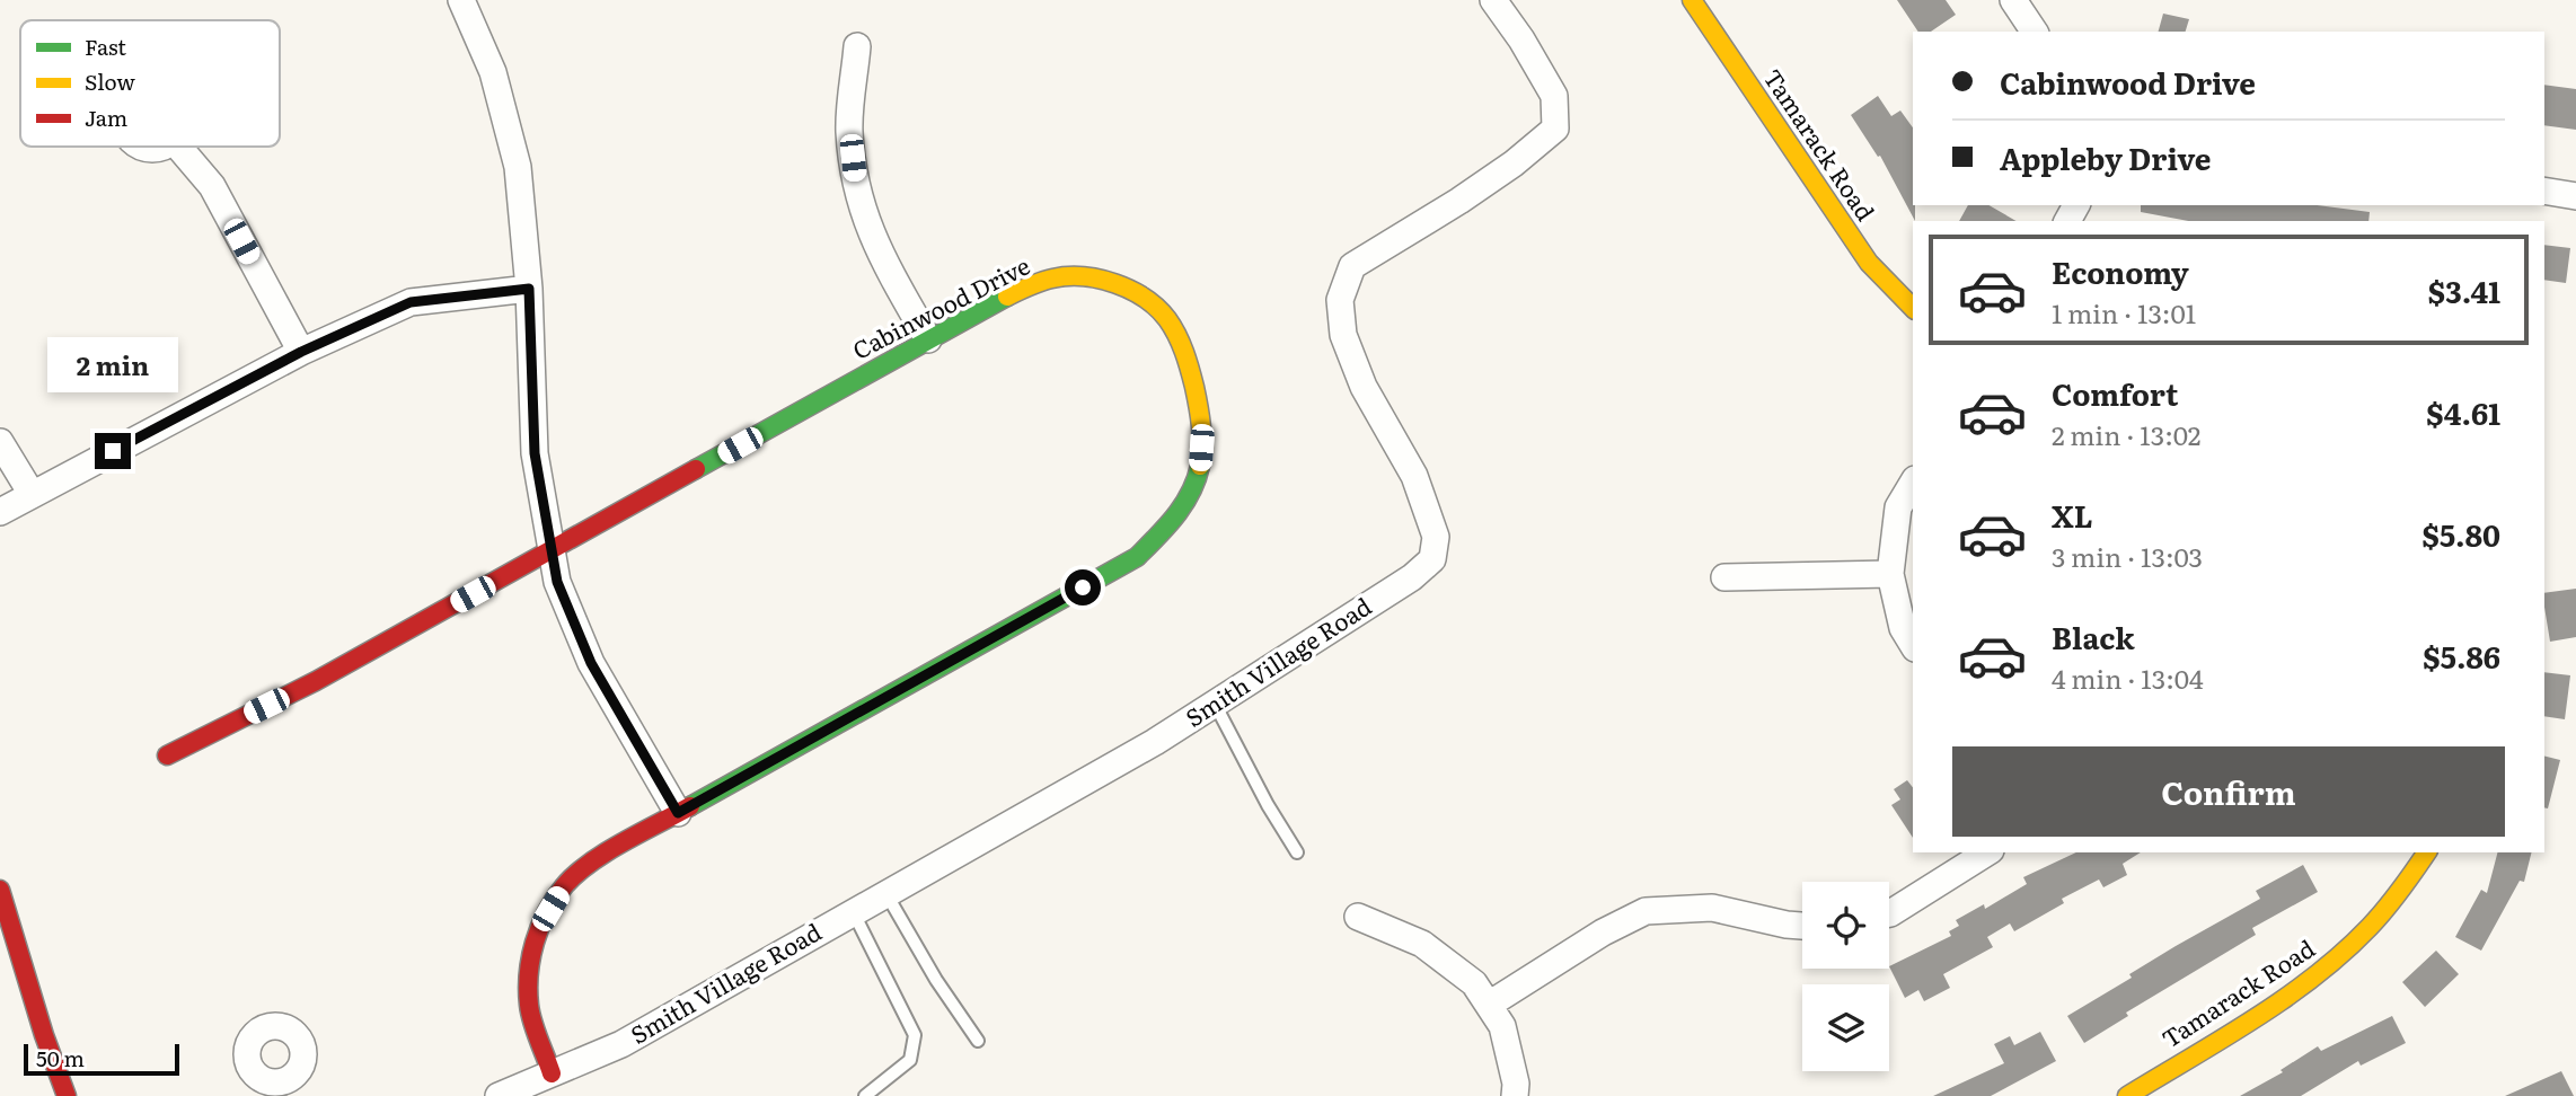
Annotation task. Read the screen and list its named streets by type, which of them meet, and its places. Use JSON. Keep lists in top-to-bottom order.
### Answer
{
  "streets": {
    "street": ["Tamarack Road", "Cabinwood Drive", "Smith Village Road"]
  },
  "crossings": [
    ["Cabinwood Drive", "Smith Village Road"]
  ],
  "legend": ["Fast", "Slow", "Jam"],
  "scale_bar": "50 m",
  "page": {
    "banner": ["Cabinwood Drive", "Appleby Drive"],
    "list": [
      {
        "name": "Economy",
        "note": "1 min · 13:01",
        "value": "$3.41"
      },
      {
        "name": "Comfort",
        "note": "2 min · 13:02",
        "value": "$4.61"
      },
      {
        "name": "XL",
        "note": "3 min · 13:03",
        "value": "$5.80"
      },
      {
        "name": "Black",
        "note": "4 min · 13:04",
        "value": "$5.86"
      }
    ],
    "bubble": "2 min",
    "buttons": "Confirm",
    "scale": "50 m"
  }
}
